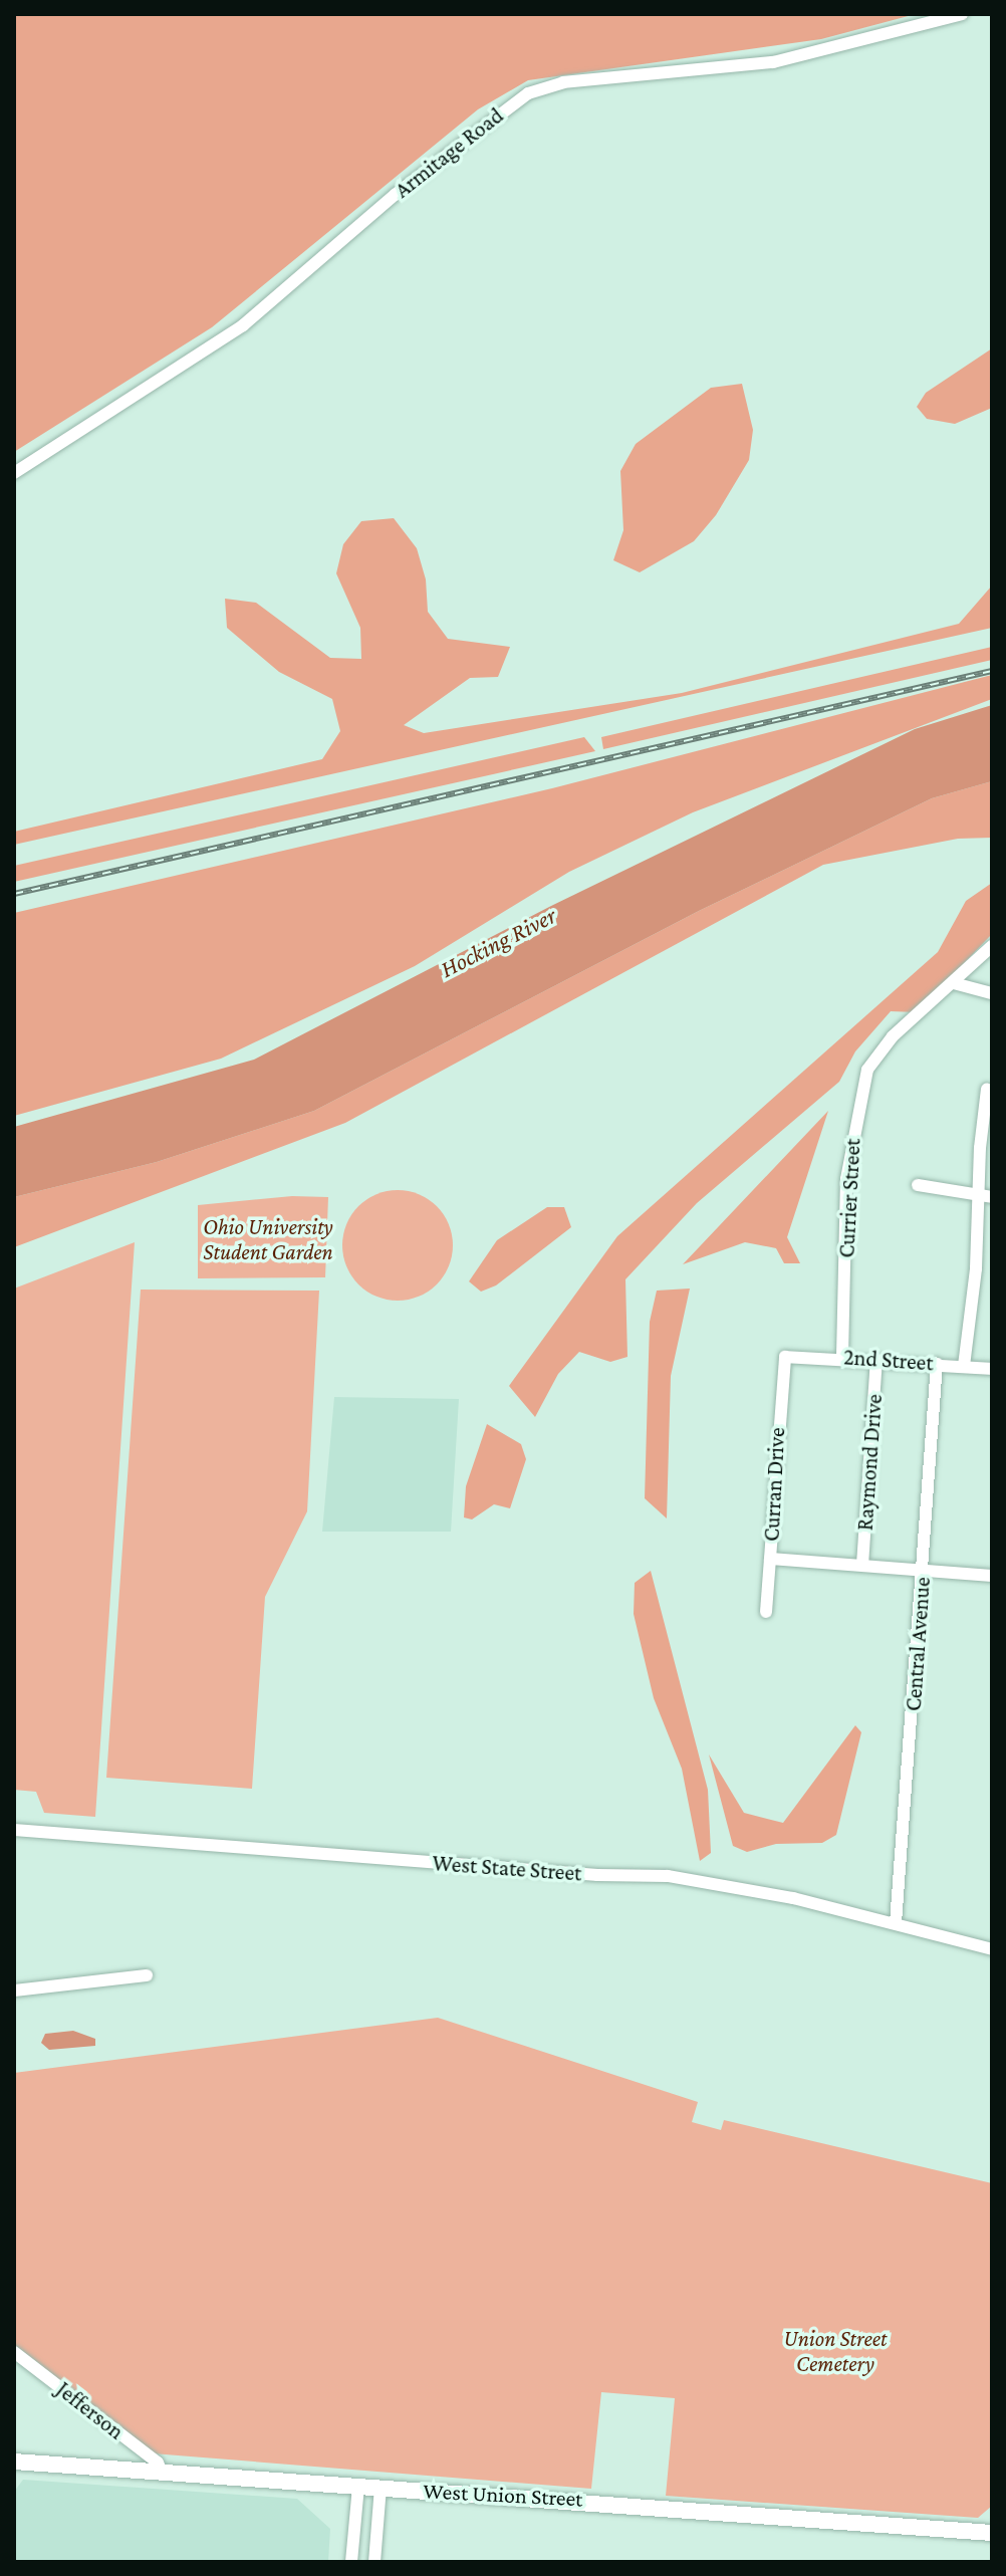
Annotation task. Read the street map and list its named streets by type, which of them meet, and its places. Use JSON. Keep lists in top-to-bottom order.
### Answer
{
  "streets": {
    "main road": ["West Union Street"],
    "street": [
      "Armitage Road",
      "Currier Street",
      "2nd Street",
      "Raymond Drive",
      "Curran Drive",
      "Central Avenue",
      "West State Street",
      "Jefferson"
    ]
  },
  "crossings": [
    ["Currier Street", "2nd Street"],
    ["2nd Street", "Raymond Drive"],
    ["2nd Street", "Curran Drive"],
    ["2nd Street", "Central Avenue"],
    ["Central Avenue", "West State Street"],
    ["Jefferson", "West Union Street"]
  ],
  "water": ["Hocking River"],
  "parks": ["Ohio University Student Garden", "Union Street Cemetery"]
}
